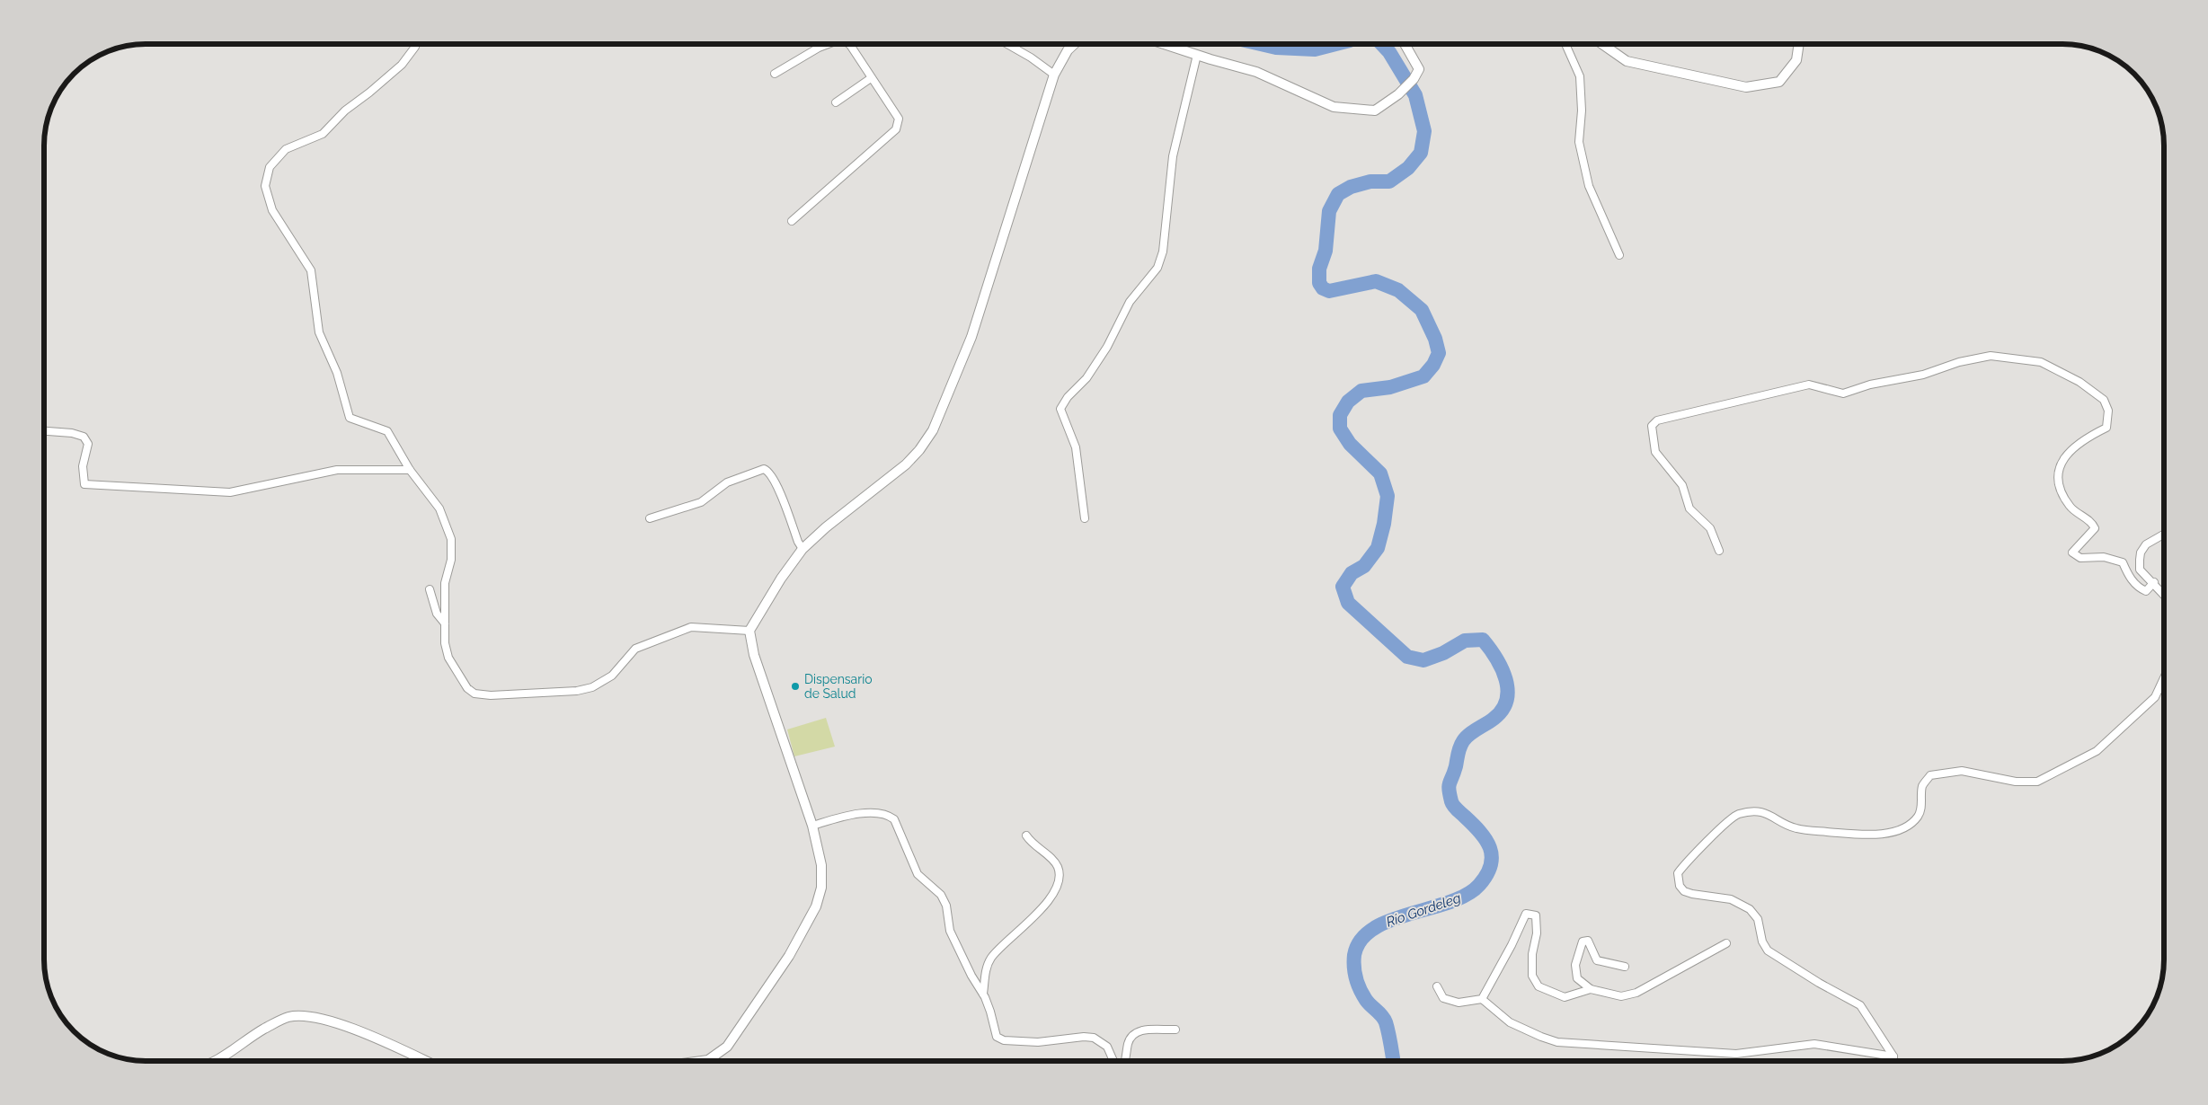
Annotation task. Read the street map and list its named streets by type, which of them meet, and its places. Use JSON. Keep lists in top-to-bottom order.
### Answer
{
  "water": ["Río Gordeleg"],
  "places": ["Dispensario de Salud"]
}
